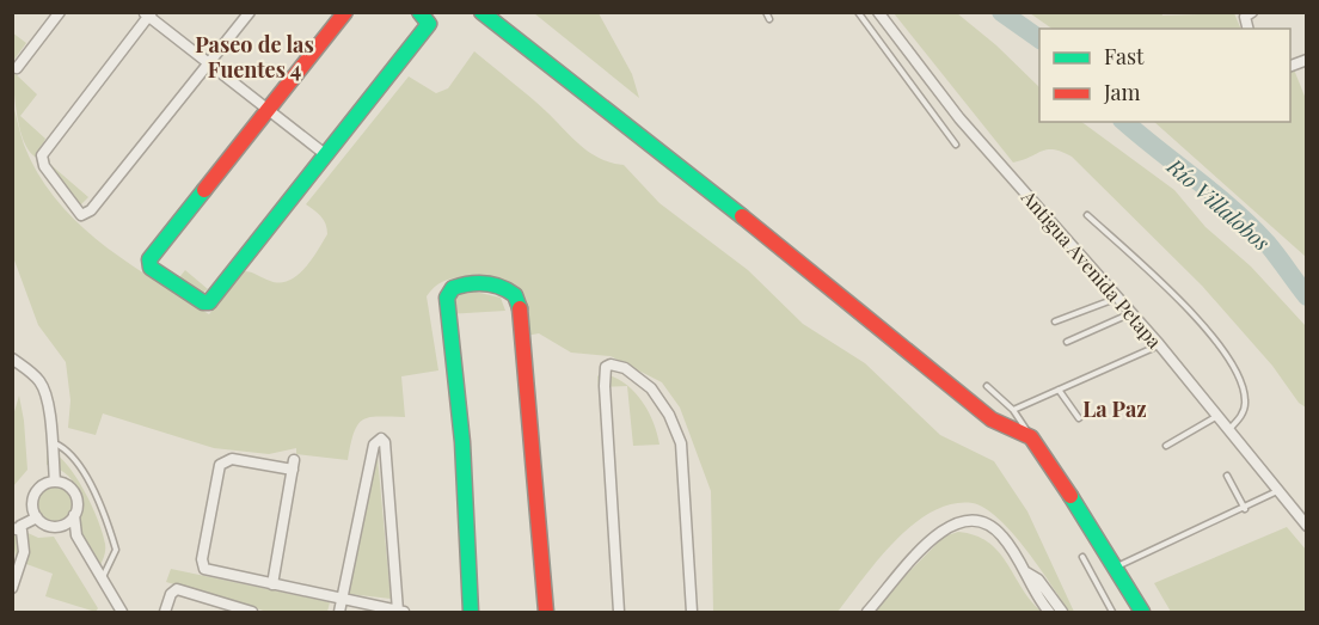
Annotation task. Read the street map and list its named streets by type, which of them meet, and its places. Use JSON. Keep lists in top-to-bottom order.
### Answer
{
  "streets": {
    "street": ["Antigua Avenida Petapa"]
  },
  "districts": ["Paseo de las Fuentes 4", "La Paz"],
  "water": ["Río Villalobos"],
  "legend": ["Fast", "Jam"]
}
